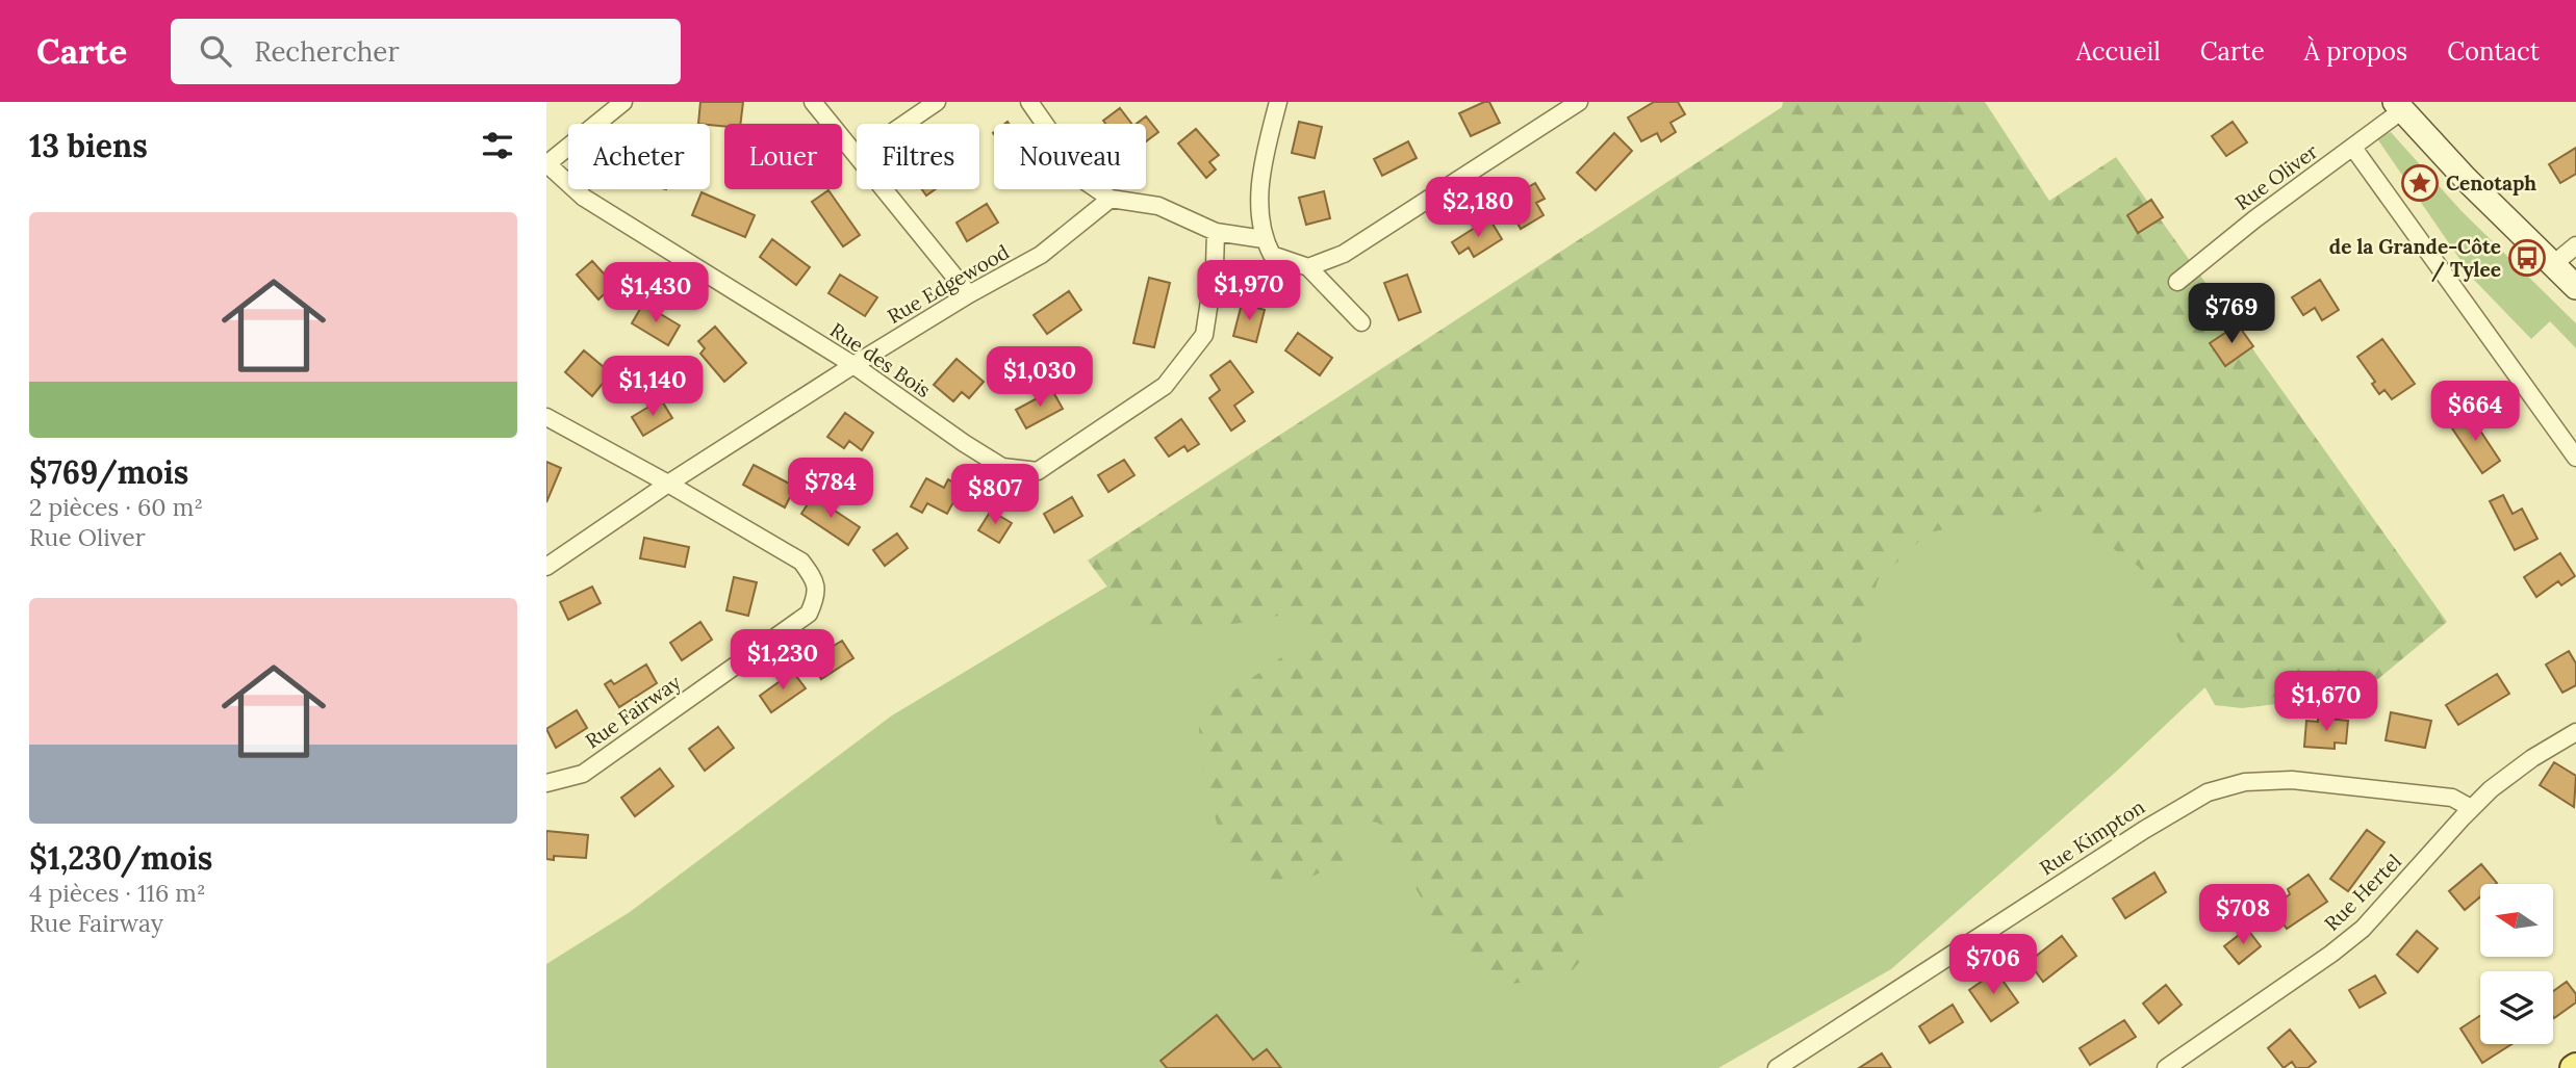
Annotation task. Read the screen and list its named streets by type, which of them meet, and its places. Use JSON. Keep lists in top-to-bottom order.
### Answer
{
  "streets": {
    "street": [
      "Rue Oliver",
      "Rue Edgewood",
      "Rue des Bois",
      "Rue Fairway",
      "Rue Kimpton",
      "Rue Hertel"
    ]
  },
  "crossings": [
    ["Rue Edgewood", "Rue des Bois"],
    ["Rue Edgewood", "Rue Fairway"],
    ["Rue Kimpton", "Rue Hertel"]
  ],
  "places": {
    "place": ["Cenotaph"],
    "bus stop": ["de la Grande-Côte / Tylee"]
  },
  "north": "left",
  "page": {
    "header": "Carte",
    "search": "Rechercher",
    "nav": [
      "Accueil",
      "Carte",
      "À propos",
      "Contact"
    ],
    "heading": "13 biens",
    "chip": [
      "Acheter",
      "Louer",
      "Filtres",
      "Nouveau"
    ],
    "price": [
      "$2,180",
      "$1,970",
      "$1,430",
      "$769",
      "$1,030",
      "$1,140",
      "$664",
      "$784",
      "$807",
      "$1,230",
      "$1,670",
      "$708",
      "$706"
    ],
    "list": [
      {
        "name": "$769/mois",
        "note": "2 pièces · 60 m² · Rue Oliver"
      },
      {
        "name": "$1,230/mois",
        "note": "4 pièces · 116 m² · Rue Fairway"
      }
    ]
  }
}
